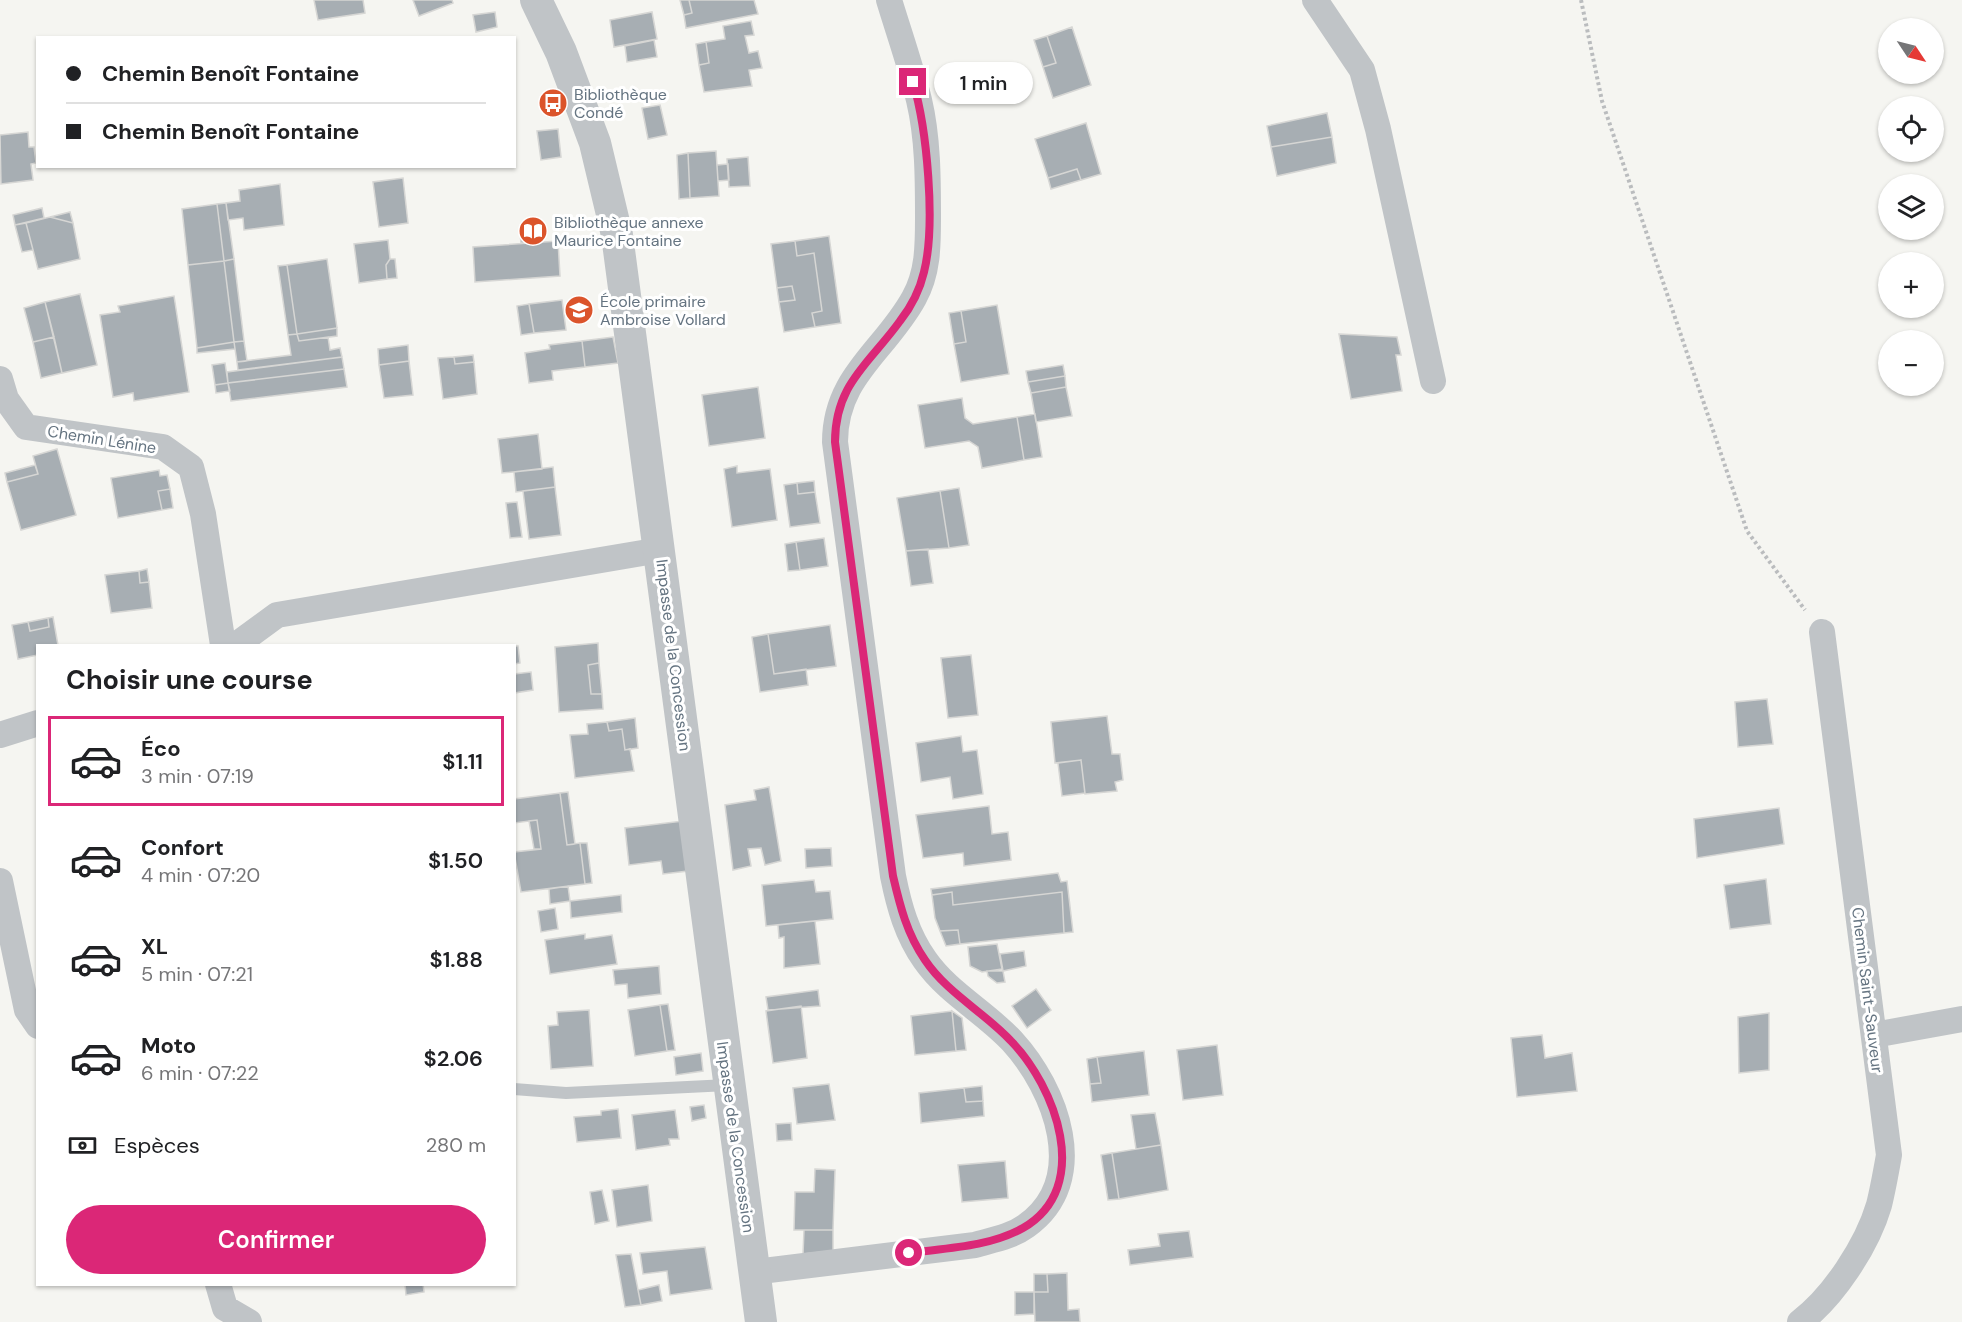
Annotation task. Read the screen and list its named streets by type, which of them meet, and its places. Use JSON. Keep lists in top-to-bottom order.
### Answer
{
  "streets": {
    "street": ["Chemin Lénine", "Impasse de la Concession", "Chemin Saint-Sauveur"]
  },
  "places": {
    "bus stop": ["Bibliothèque Condé"],
    "library": ["Bibliothèque annexe Maurice Fontaine"],
    "school or university": ["École primaire Ambroise Vollard"]
  },
  "north": "bottom right",
  "page": {
    "map_buttons": ["+", "−"],
    "banner": ["Chemin Benoît Fontaine", "Chemin Benoît Fontaine"],
    "bubble": "1 min",
    "heading": "Choisir une course",
    "list": [
      {
        "name": "Éco",
        "note": "3 min · 07:19",
        "value": "$1.11"
      },
      {
        "name": "Confort",
        "note": "4 min · 07:20",
        "value": "$1.50"
      },
      {
        "name": "XL",
        "note": "5 min · 07:21",
        "value": "$1.88"
      },
      {
        "name": "Moto",
        "note": "6 min · 07:22",
        "value": "$2.06"
      }
    ],
    "pay": ["Espèces", "280 m"],
    "buttons": "Confirmer"
  }
}
